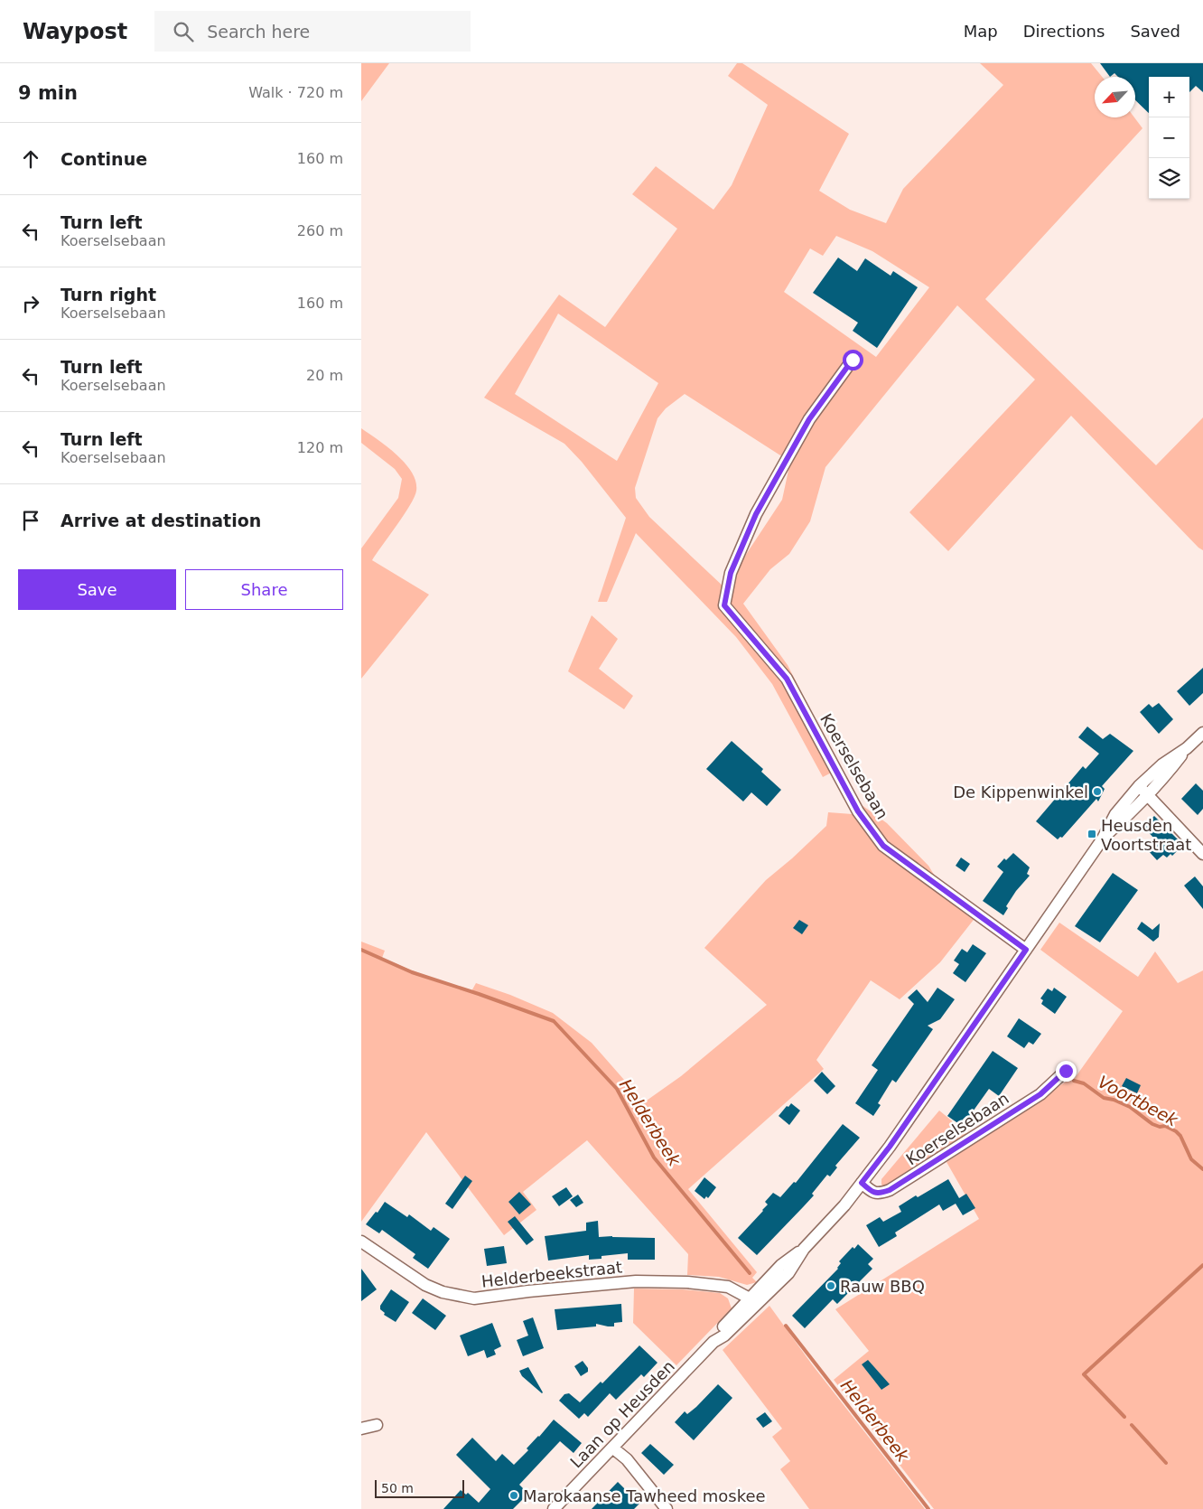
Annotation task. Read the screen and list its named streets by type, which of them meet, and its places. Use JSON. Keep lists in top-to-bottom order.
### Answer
{
  "streets": {
    "street": ["Koerselsebaan", "Helderbeekstraat", "Laan op Heusden"]
  },
  "crossings": [
    ["Koerselsebaan", "Helderbeekstraat"],
    ["Koerselsebaan", "Laan op Heusden"],
    ["Helderbeekstraat", "Laan op Heusden"]
  ],
  "water": ["Voortbeek", "Helderbeek"],
  "places": {
    "other": ["De Kippenwinkel", "Rauw BBQ", "Marokaanse Tawheed moskee"],
    "transit": ["Heusden Voortstraat"]
  },
  "scale_bar": "50 m",
  "north": "bottom left",
  "page": {
    "header": "Waypost",
    "search": "Search here",
    "nav": ["Map", "Directions", "Saved"],
    "heading": ["9 min", "Walk · 720 m"],
    "map_buttons": ["+", "−"],
    "list": [
      ["Continue", "160 m"],
      ["Turn left", "Koerselsebaan", "260 m"],
      ["Turn right", "Koerselsebaan", "160 m"],
      ["Turn left", "Koerselsebaan", "20 m"],
      ["Turn left", "Koerselsebaan", "120 m"],
      "Arrive at destination"
    ],
    "buttons": ["Save", "Share"],
    "scale": "50 m"
  }
}
